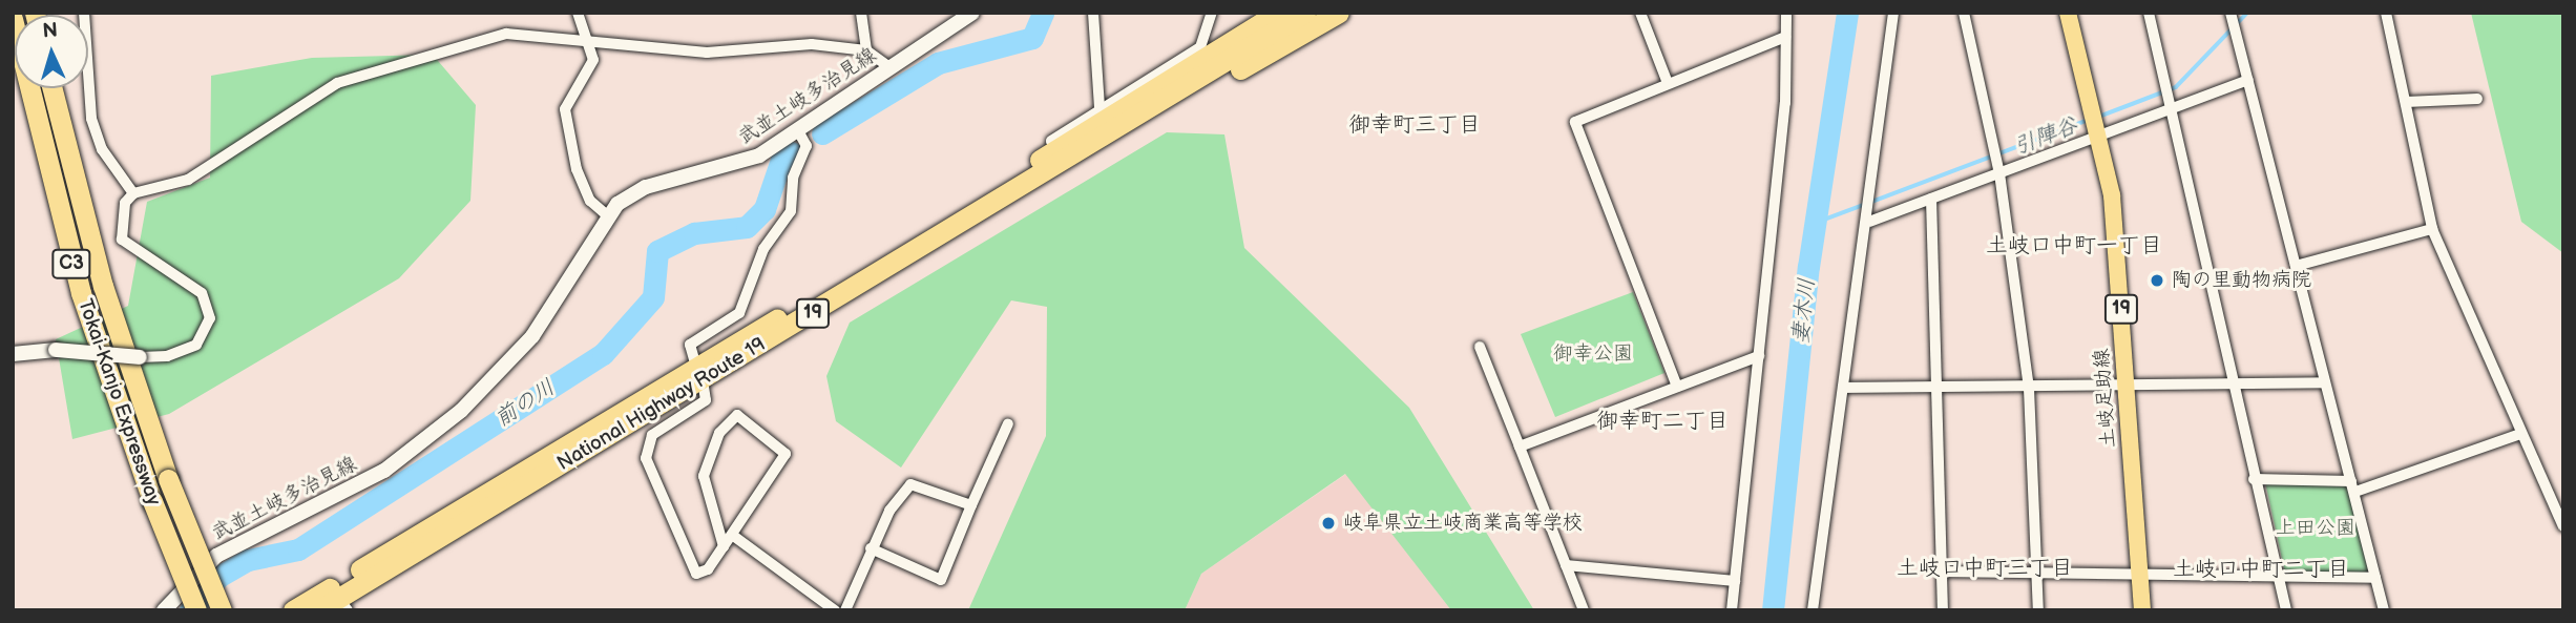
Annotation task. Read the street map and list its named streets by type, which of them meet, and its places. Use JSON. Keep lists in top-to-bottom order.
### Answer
{
  "streets": {
    "highway": [
      "C3",
      "19",
      "Tokai-Kanjo Expressway",
      "National Highway Route 19"
    ],
    "main road": ["武並土岐多治見線", "土岐足助線"]
  },
  "districts": [
    "御幸町三丁目",
    "土岐口中町一丁目",
    "御幸町二丁目",
    "土岐口中町三丁目",
    "土岐口中町二丁目"
  ],
  "water": ["引陣谷", "妻木川", "前の川"],
  "parks": ["御幸公園", "上田公園"],
  "places": ["陶の里動物病院", "岐阜県立土岐商業高等学校"],
  "north": "top"
}
